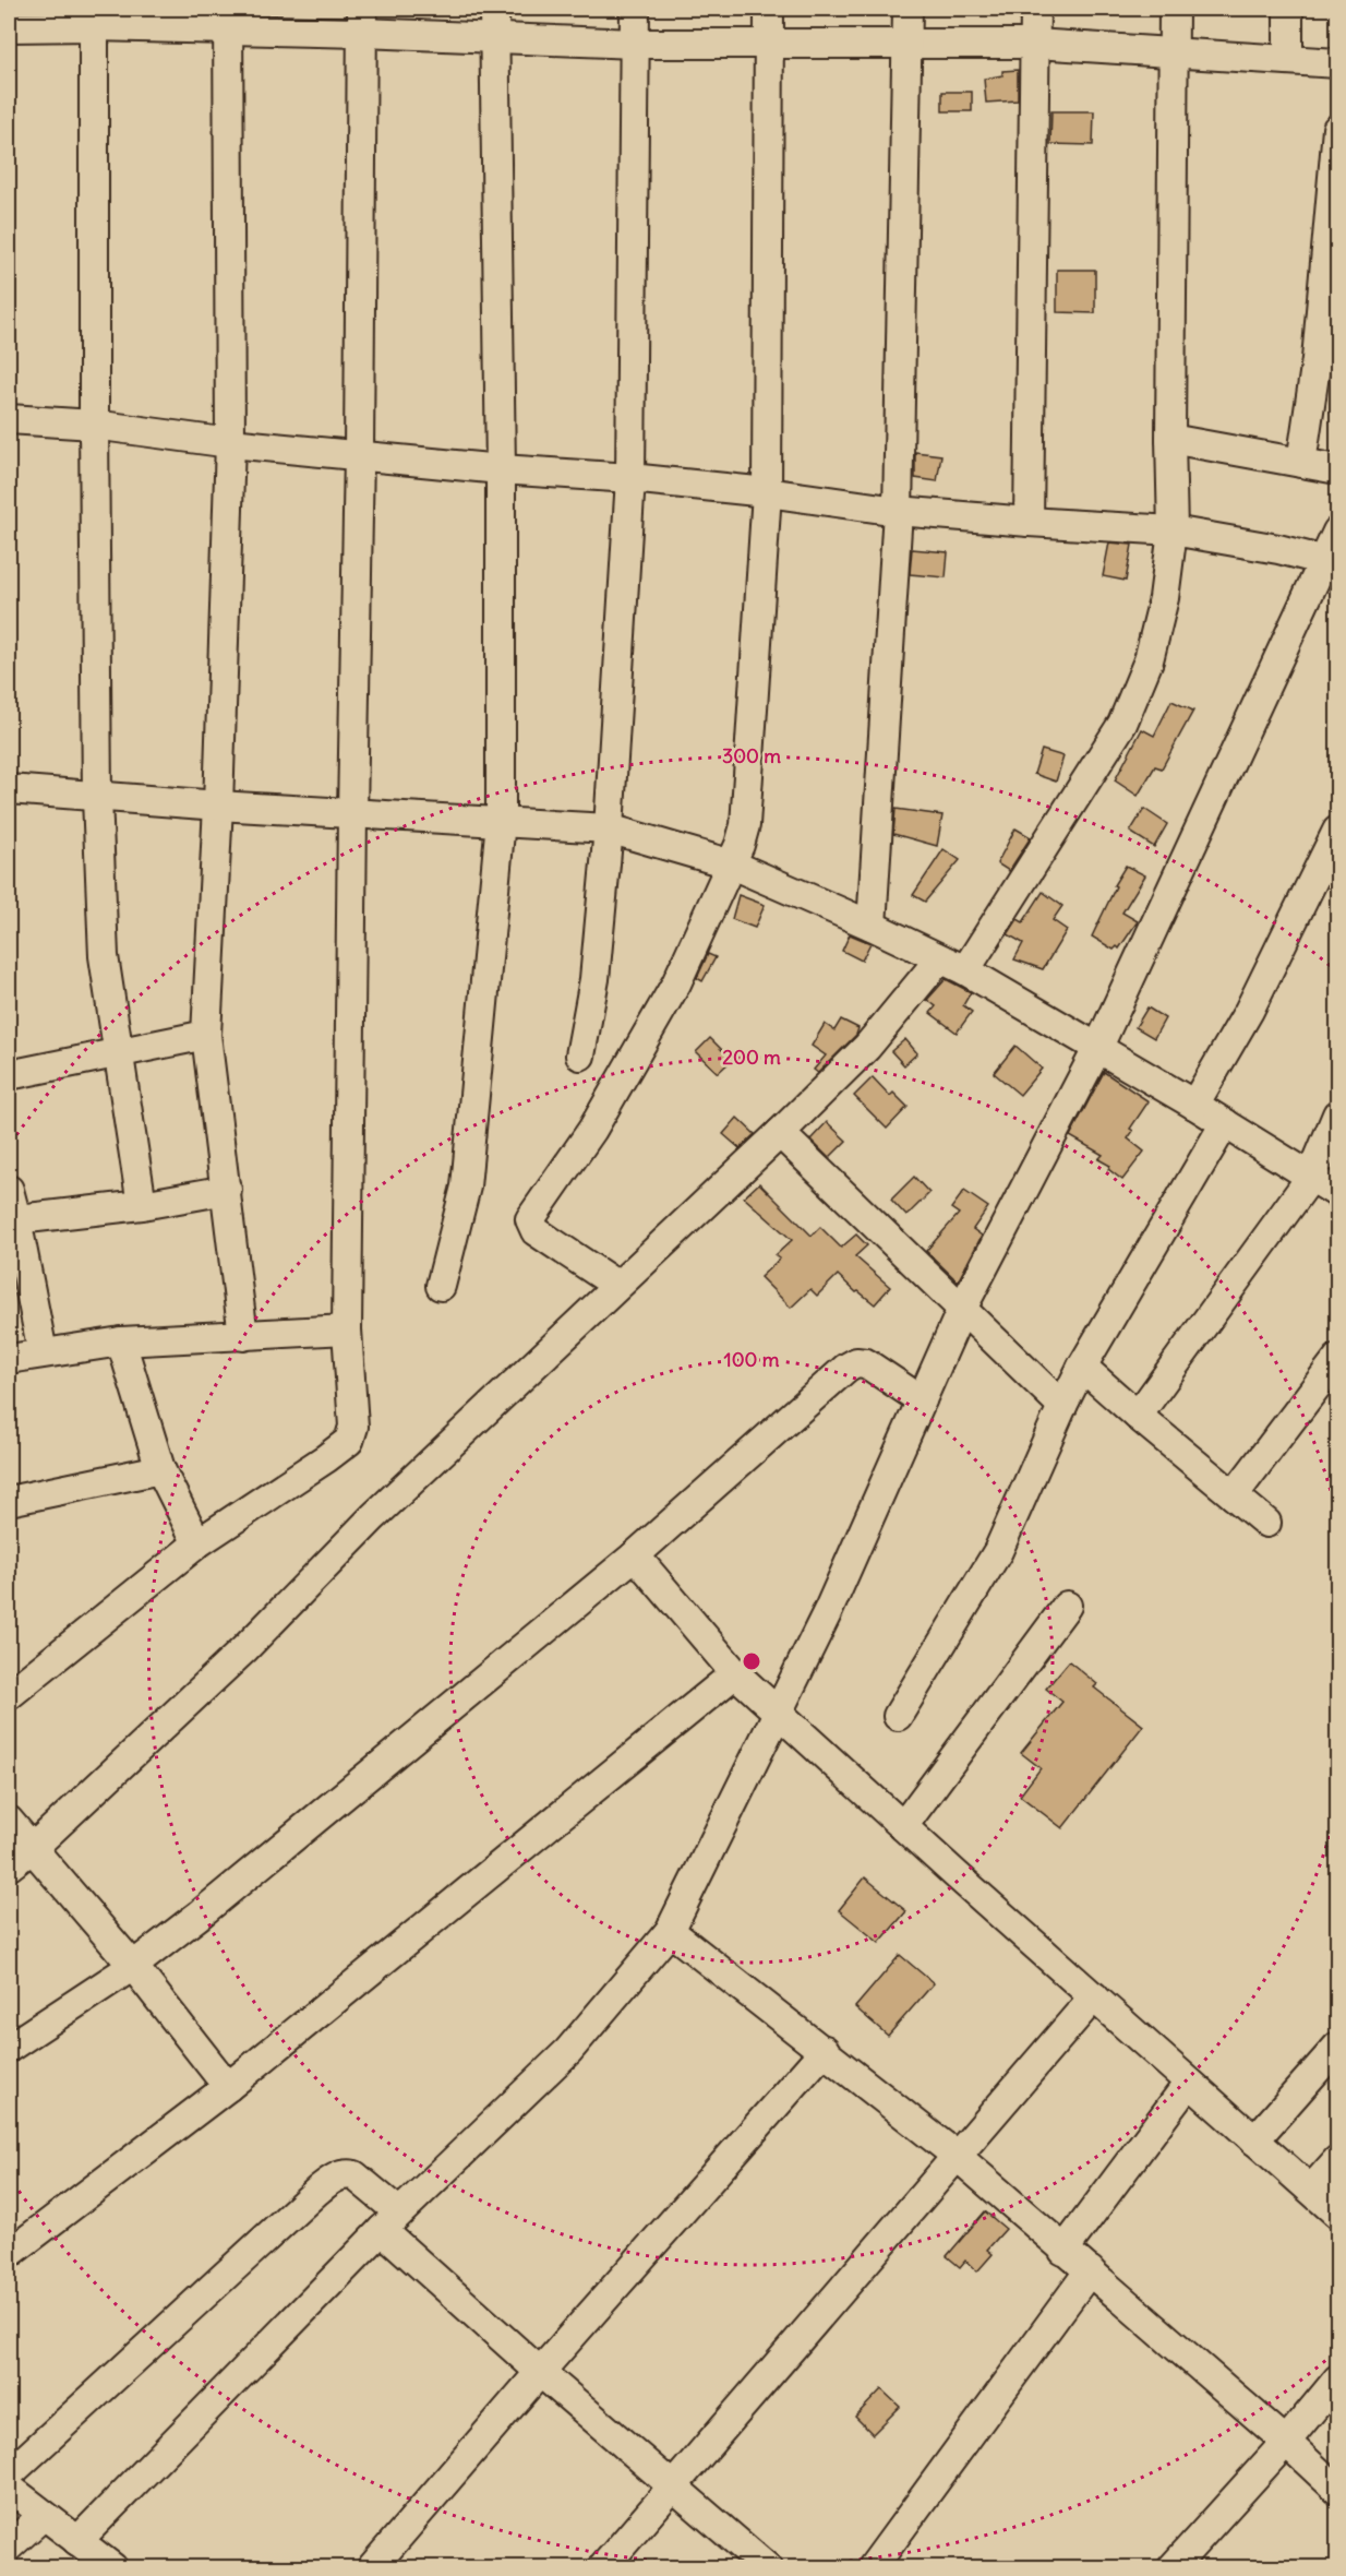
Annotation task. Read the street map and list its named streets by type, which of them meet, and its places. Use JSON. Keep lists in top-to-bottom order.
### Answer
{
  "rings": ["300 m", "200 m", "100 m"]
}
